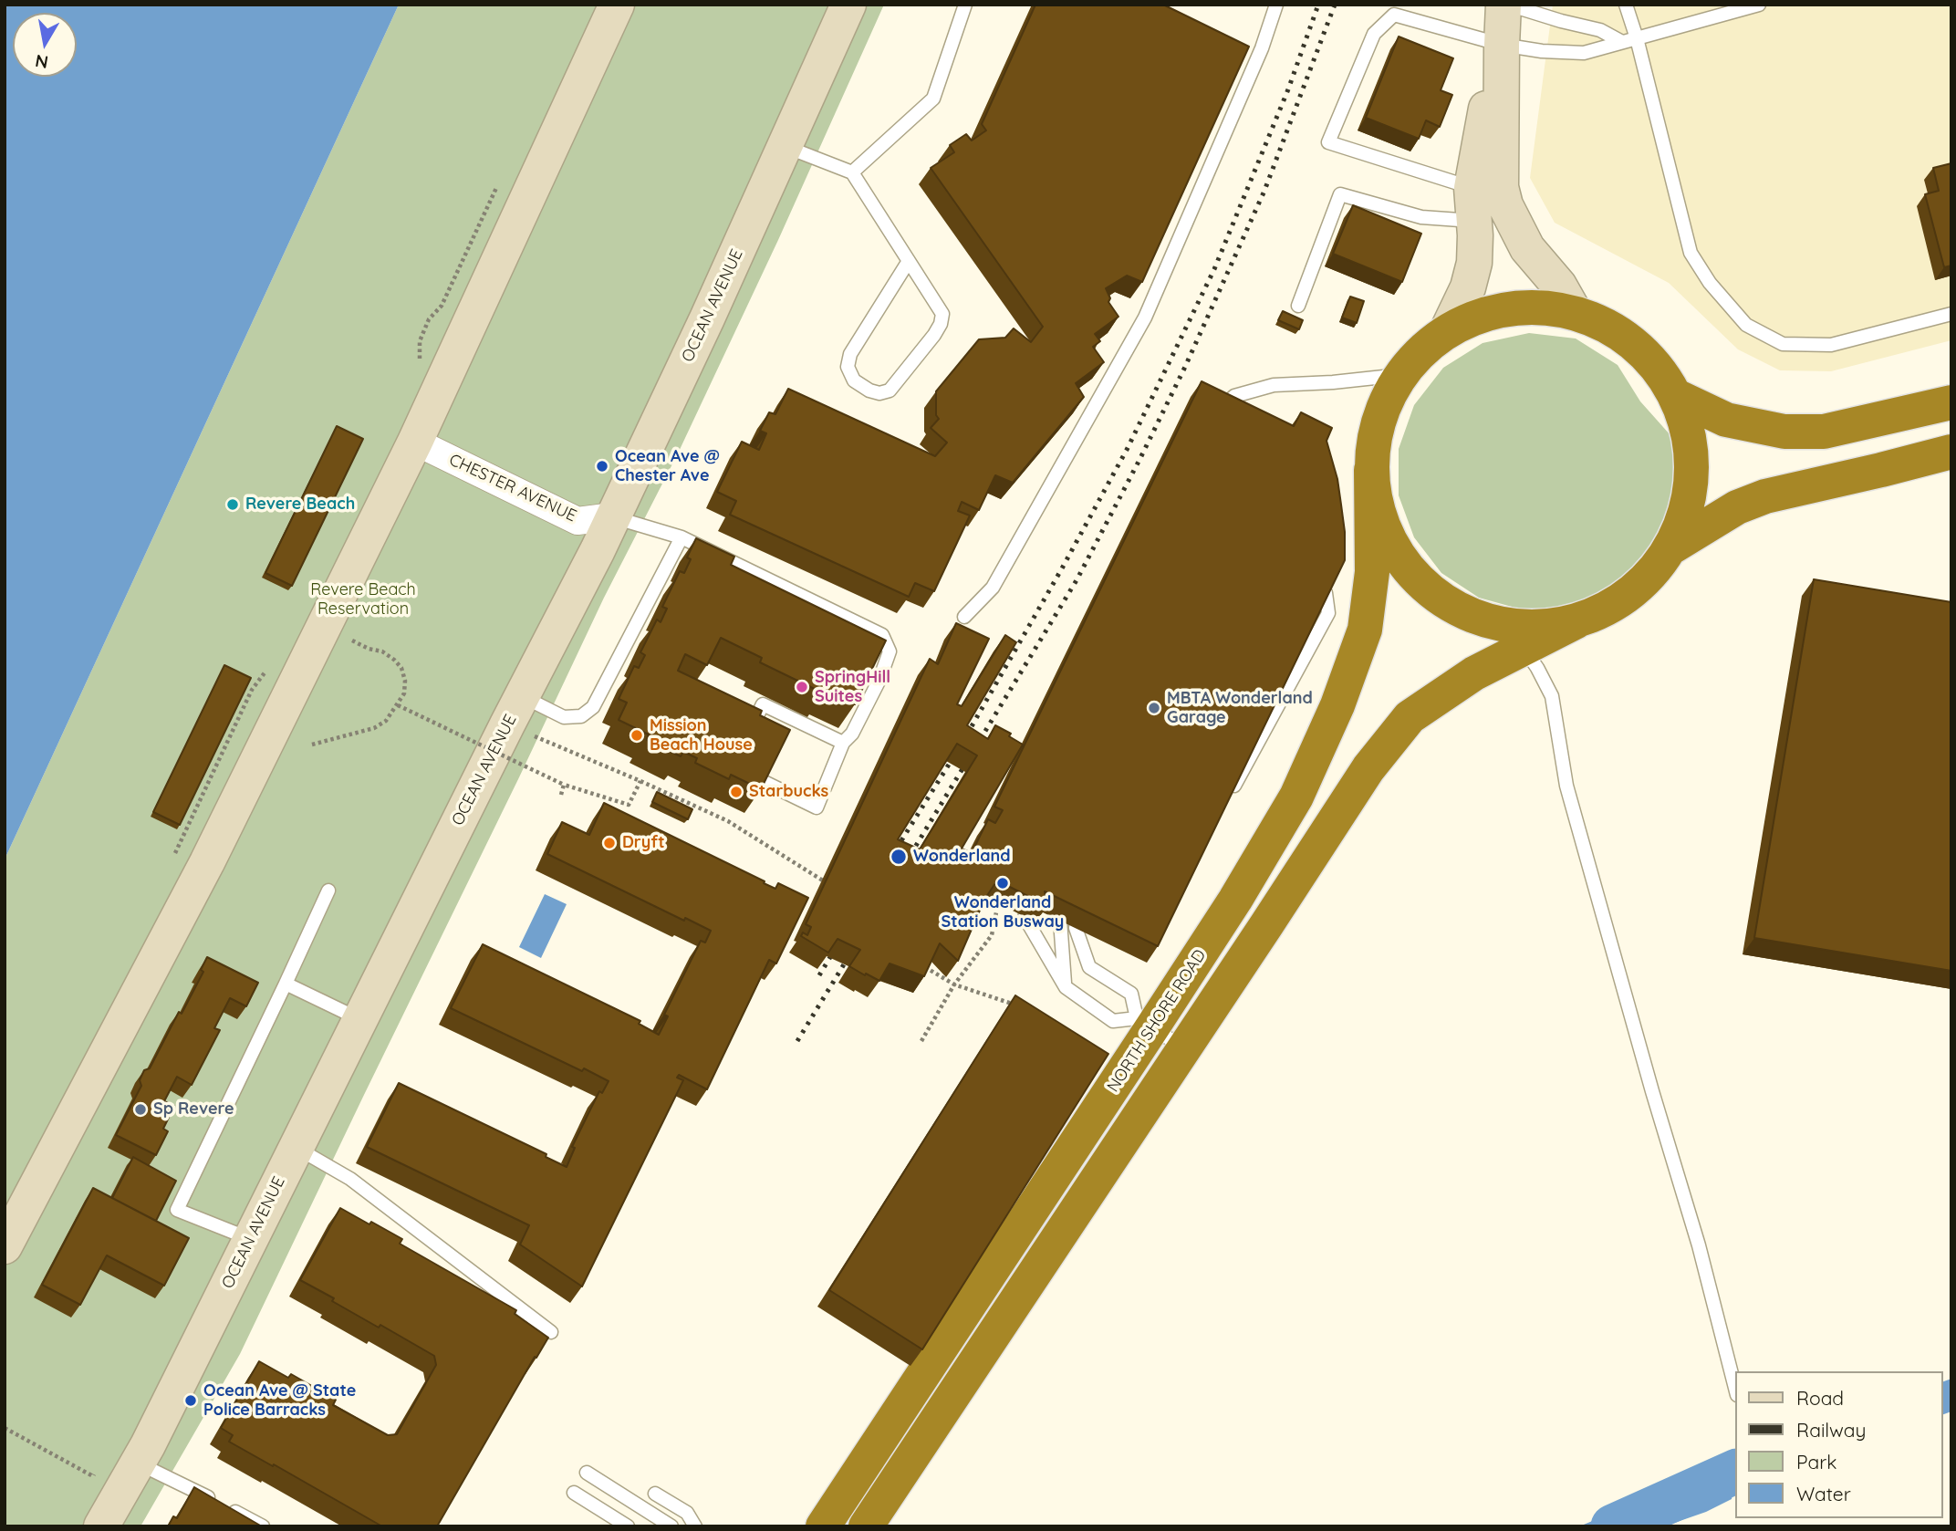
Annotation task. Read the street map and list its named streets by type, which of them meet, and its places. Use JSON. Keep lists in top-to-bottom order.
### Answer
{
  "streets": {
    "highway": ["NORTH SHORE ROAD"],
    "main road": ["OCEAN AVENUE"],
    "street": ["CHESTER AVENUE"]
  },
  "crossings": [
    ["OCEAN AVENUE", "CHESTER AVENUE"]
  ],
  "parks": ["Revere Beach Reservation"],
  "places": [
    "Ocean Ave @ Chester Ave",
    "Revere Beach",
    "SpringHill Suites",
    "MBTA Wonderland Garage",
    "Mission Beach House",
    "Starbucks",
    "Dryft",
    "Wonderland",
    "Wonderland Station Busway",
    "Sp Revere",
    "Ocean Ave @ State Police Barracks"
  ],
  "legend": [
    "Road",
    "Railway",
    "Park",
    "Water"
  ],
  "north": "bottom"
}
